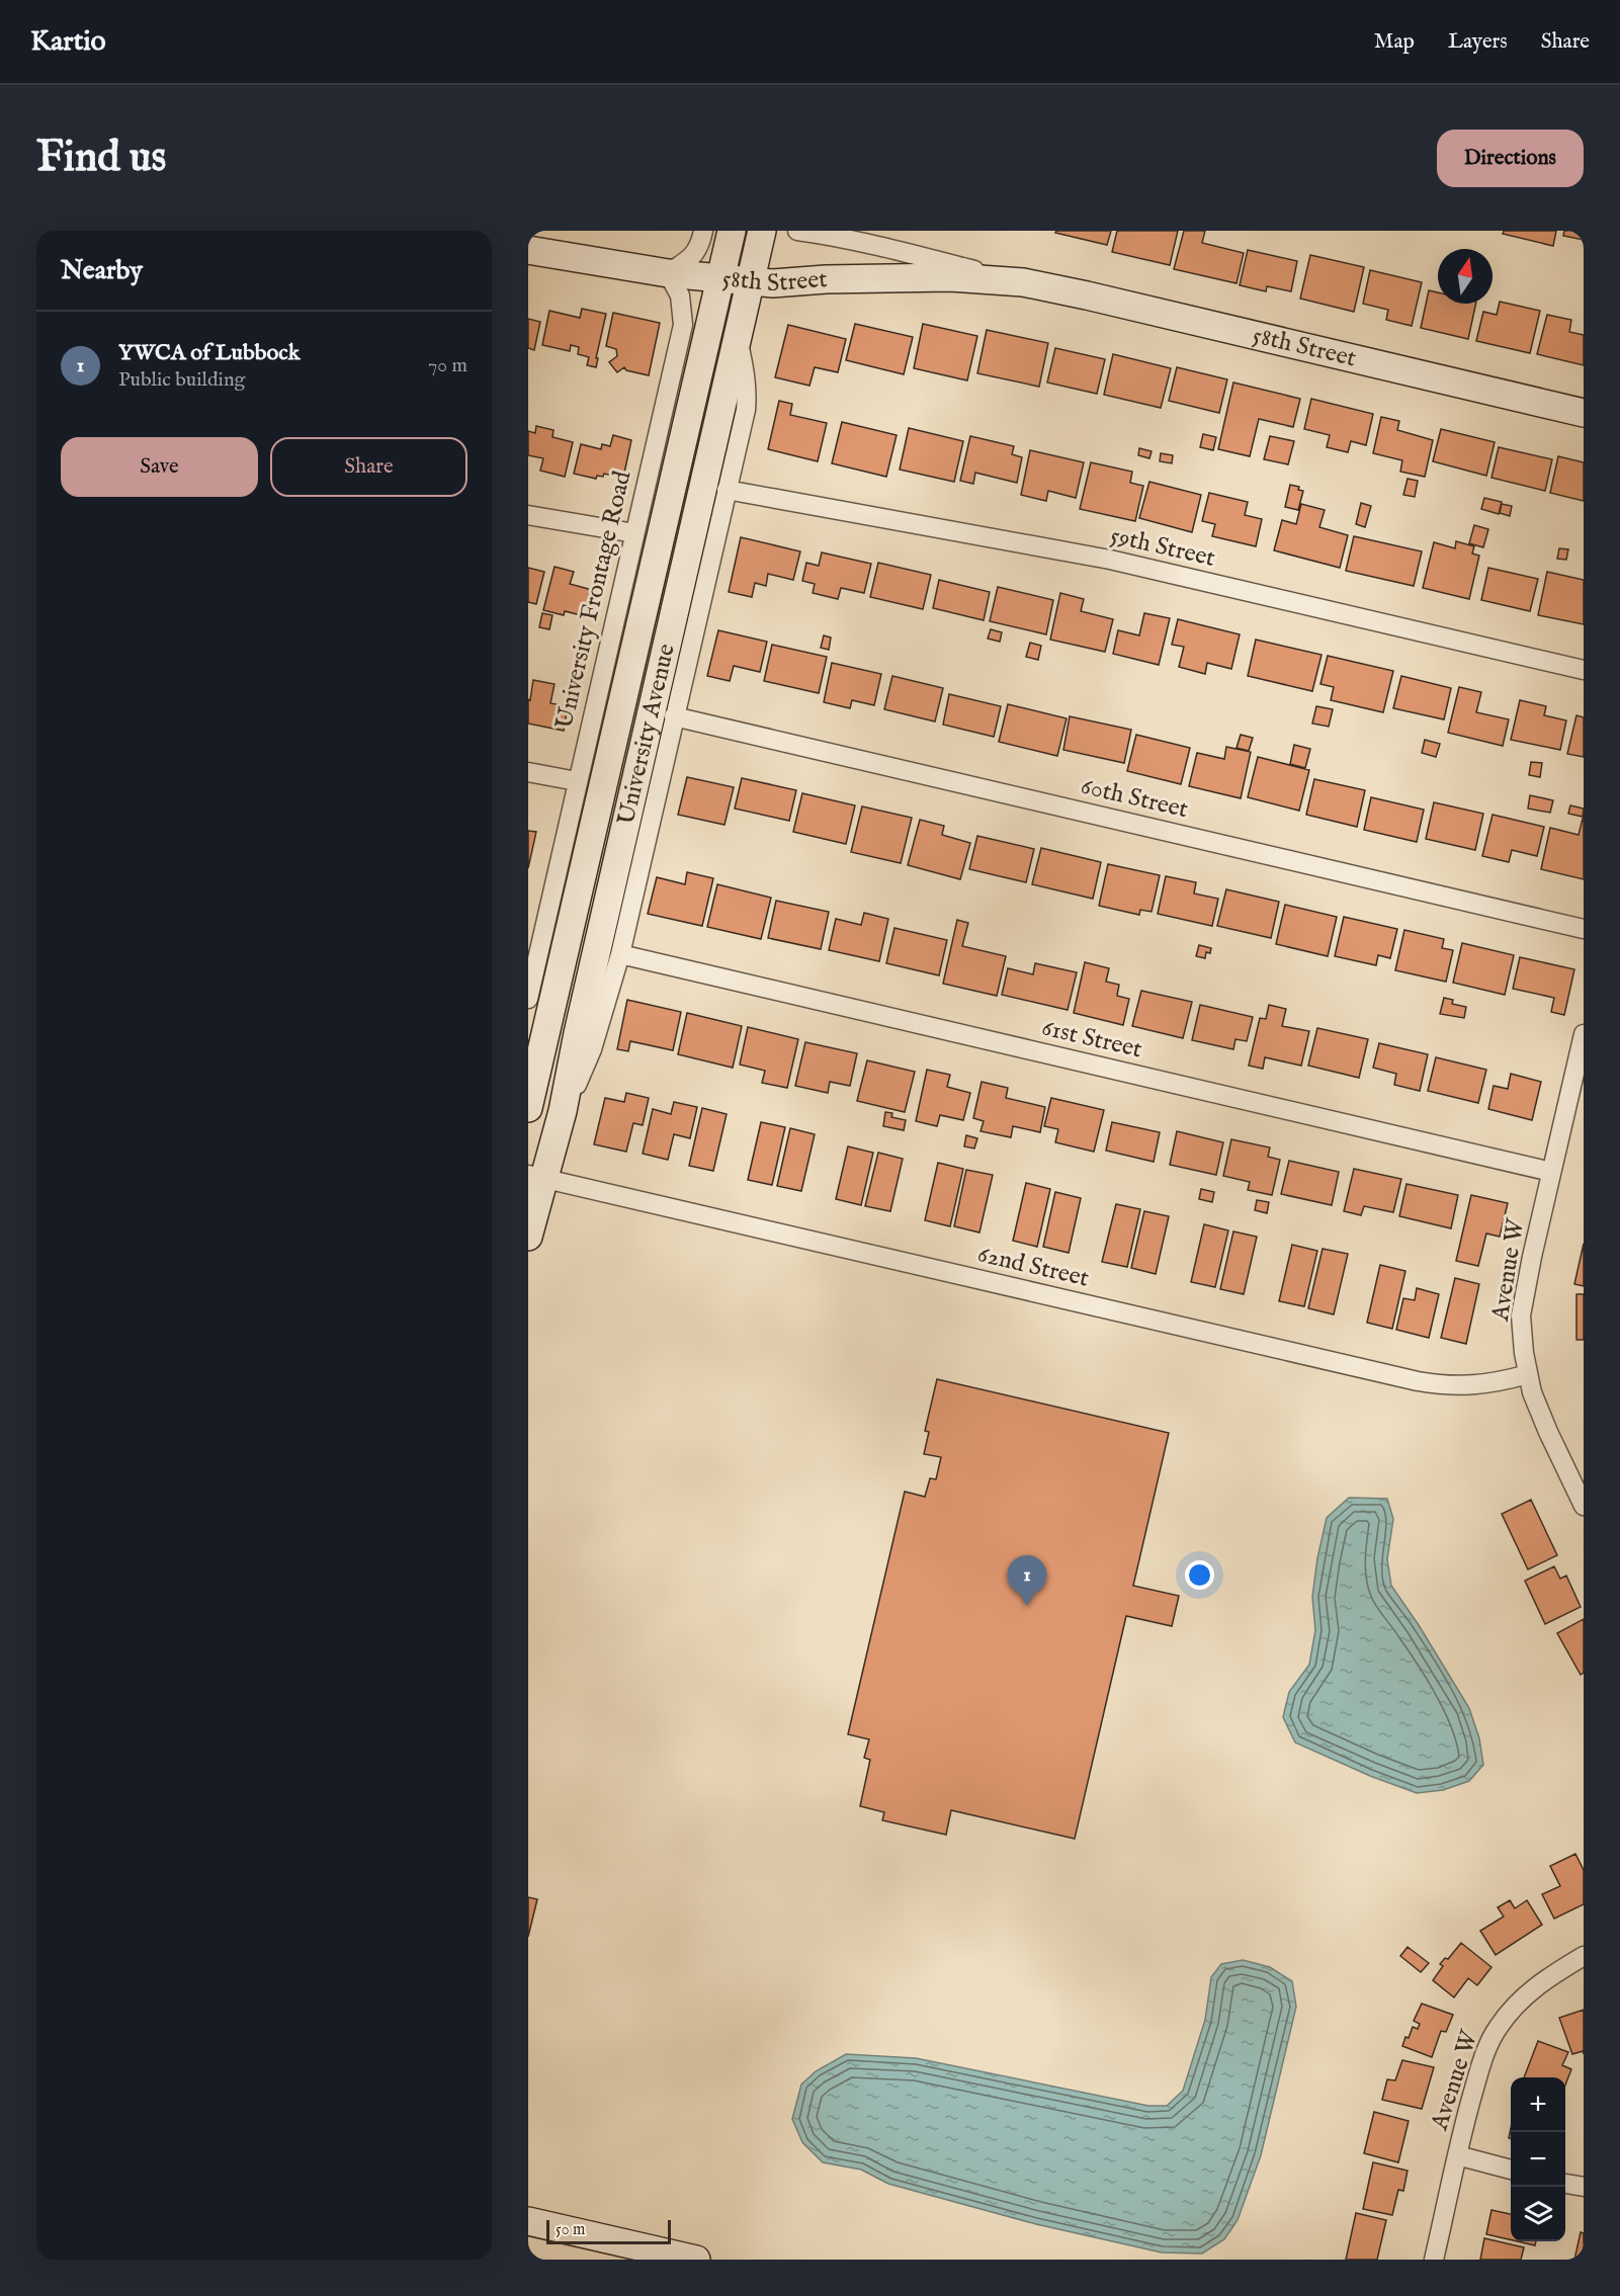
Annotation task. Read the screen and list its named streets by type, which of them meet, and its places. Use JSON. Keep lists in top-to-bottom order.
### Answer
{
  "streets": {
    "main road": ["58th Street", "University Avenue"],
    "street": [
      "59th Street",
      "University Frontage Road",
      "60th Street",
      "61st Street",
      "62nd Street",
      "Avenue W"
    ]
  },
  "crossings": [
    ["58th Street", "University Frontage Road"],
    ["58th Street", "University Avenue"],
    ["University Avenue", "62nd Street"],
    ["61st Street", "Avenue W"],
    ["62nd Street", "Avenue W"]
  ],
  "scale_bar": "50 m",
  "north": "top",
  "page": {
    "header": "Kartio",
    "nav": ["Map", "Layers", "Share"],
    "buttons": [
      "Directions",
      ["Save", "Share"]
    ],
    "title": "Find us",
    "heading": "Nearby",
    "list": [
      {
        "mark": "1",
        "name": "YWCA of Lubbock",
        "note": "Public building",
        "value": "70 m"
      }
    ],
    "pins": "1",
    "map_buttons": ["+", "−"],
    "scale": "50 m"
  }
}
